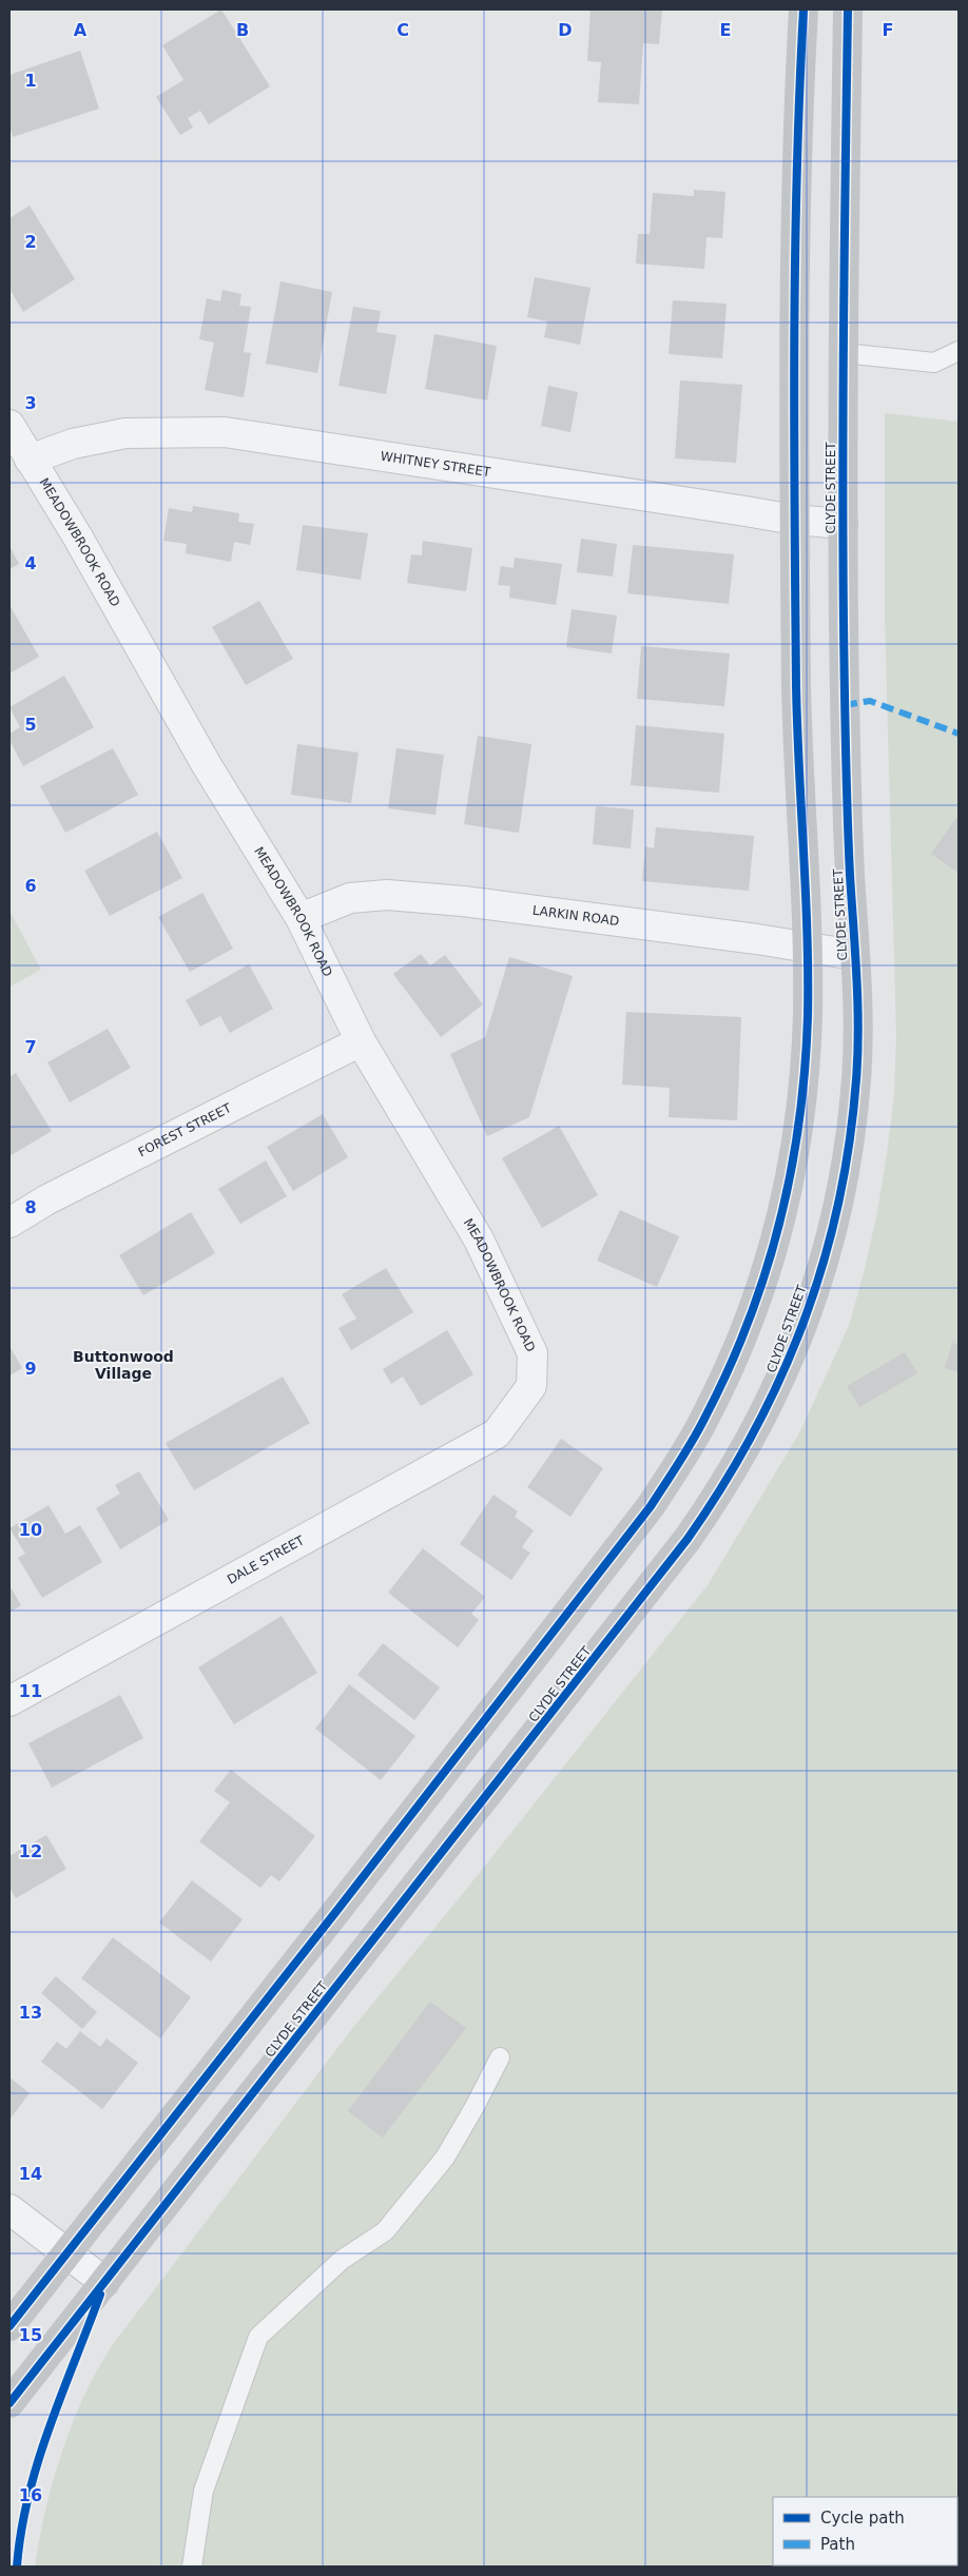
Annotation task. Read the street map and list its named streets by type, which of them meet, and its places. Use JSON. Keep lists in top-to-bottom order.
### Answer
{
  "streets": {
    "main road": ["CLYDE STREET"],
    "street": [
      "WHITNEY STREET",
      "MEADOWBROOK ROAD",
      "LARKIN ROAD",
      "FOREST STREET",
      "DALE STREET"
    ]
  },
  "crossings": [
    ["WHITNEY STREET", "CLYDE STREET"],
    ["WHITNEY STREET", "MEADOWBROOK ROAD"],
    ["CLYDE STREET", "LARKIN ROAD"],
    ["MEADOWBROOK ROAD", "LARKIN ROAD"],
    ["MEADOWBROOK ROAD", "FOREST STREET"],
    ["MEADOWBROOK ROAD", "DALE STREET"]
  ],
  "districts": ["Buttonwood Village"],
  "legend": ["Cycle path", "Path"],
  "grid": {
    "columns": [
      "A",
      "B",
      "C",
      "D",
      "E",
      "F"
    ],
    "rows": [
      "1",
      "2",
      "3",
      "4",
      "5",
      "6",
      "7",
      "8",
      "9",
      "10",
      "11",
      "12",
      "13",
      "14",
      "15",
      "16"
    ]
  }
}
